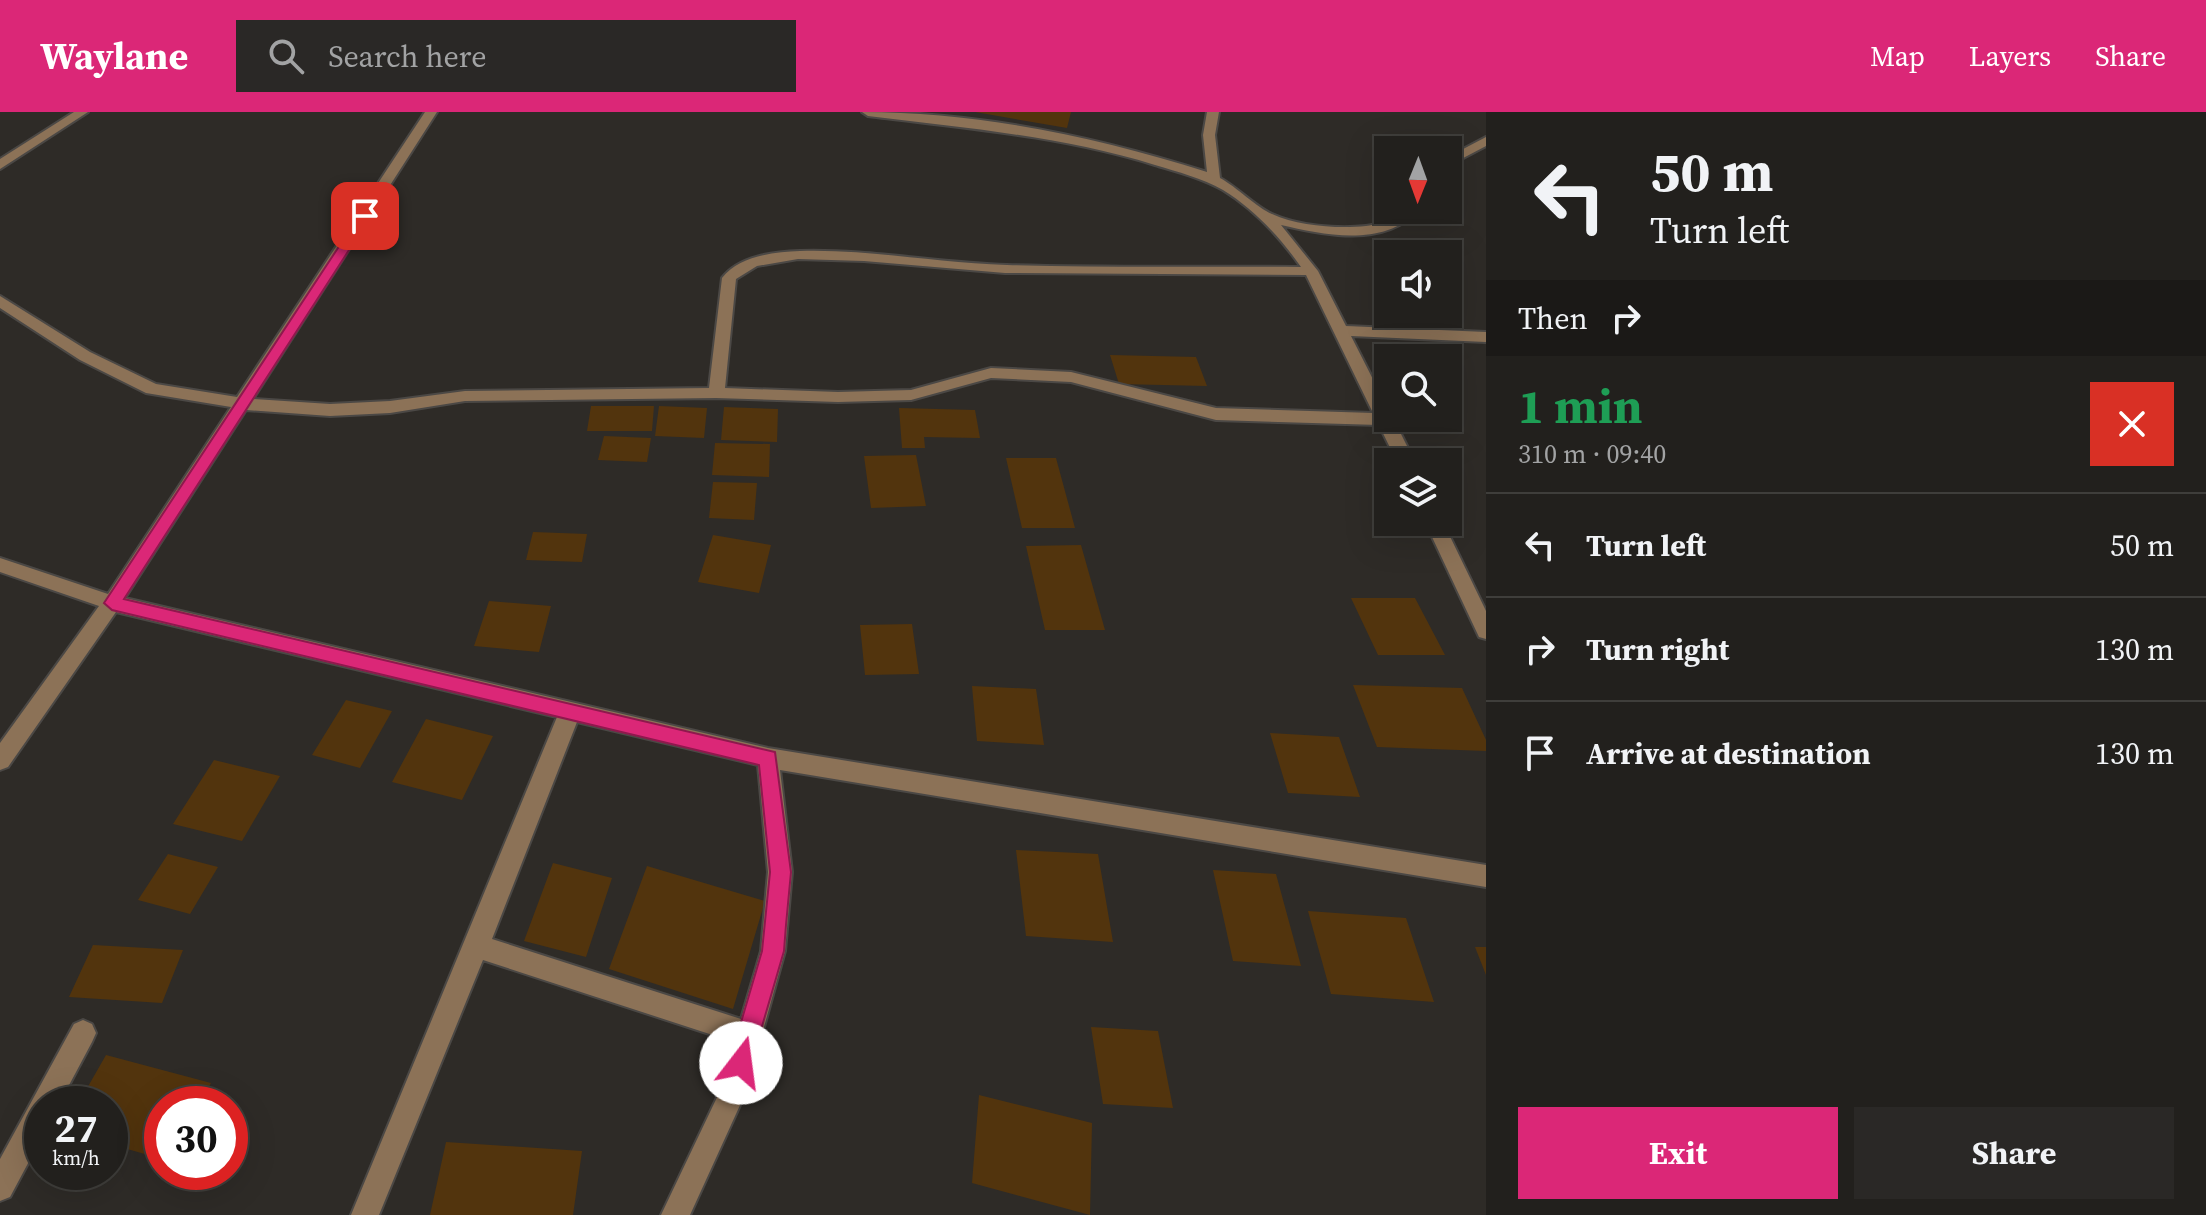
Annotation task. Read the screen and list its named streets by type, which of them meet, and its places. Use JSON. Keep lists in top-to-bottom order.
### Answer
{
  "north": "bottom",
  "page": {
    "header": "Waylane",
    "search": "Search here",
    "nav": ["Map", "Layers", "Share"],
    "turn": ["50 m", "Turn left"],
    "then": "Then",
    "heading": ["1 min", "310 m · 09:40"],
    "list": [
      {
        "name": "Turn left",
        "value": "50 m"
      },
      {
        "name": "Turn right",
        "value": "130 m"
      },
      {
        "name": "Arrive at destination",
        "value": "130 m"
      }
    ],
    "speed": "27 km/h",
    "limit": "30",
    "buttons": ["Exit", "Share"]
  }
}
